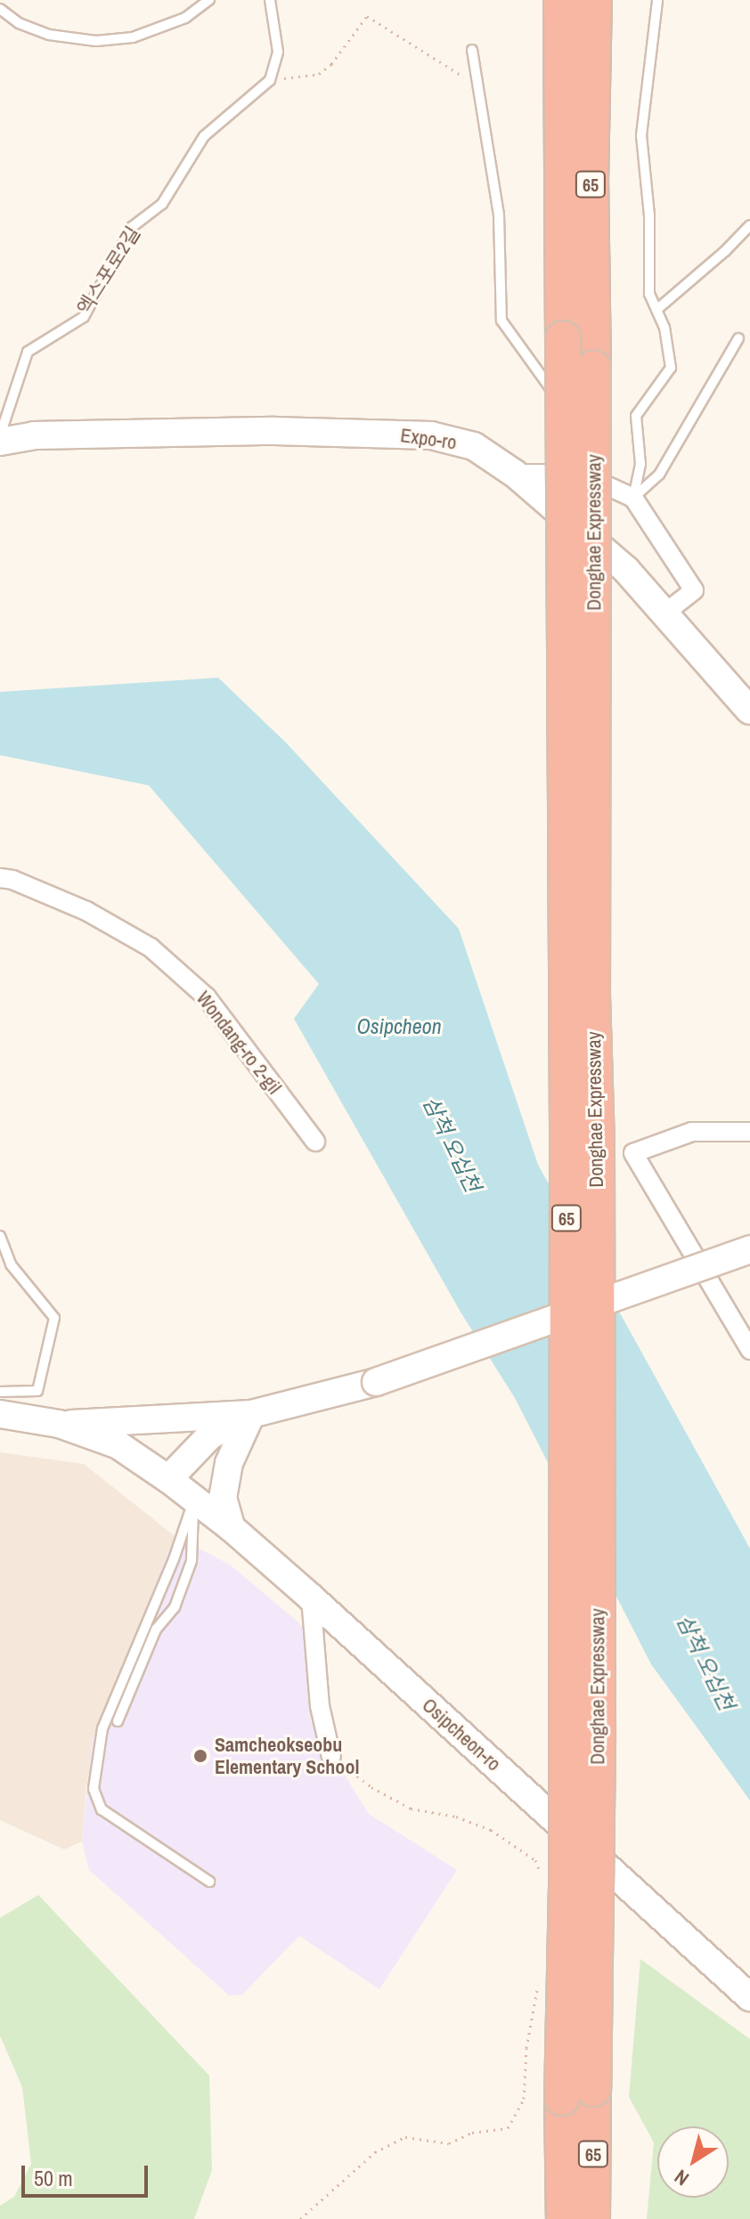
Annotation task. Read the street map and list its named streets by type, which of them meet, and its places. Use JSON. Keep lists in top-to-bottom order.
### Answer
{
  "streets": {
    "highway": ["65", "Donghae Expressway"],
    "street": ["Expo-ro", "Wondang-ro 2-gil", "Osipcheon-ro"],
    "lane": ["엑스포로2길"]
  },
  "water": ["Osipcheon", "삼척 오십천"],
  "places": ["Samcheokseobu Elementary School"],
  "scale_bar": "50 m",
  "north": "bottom left"
}
